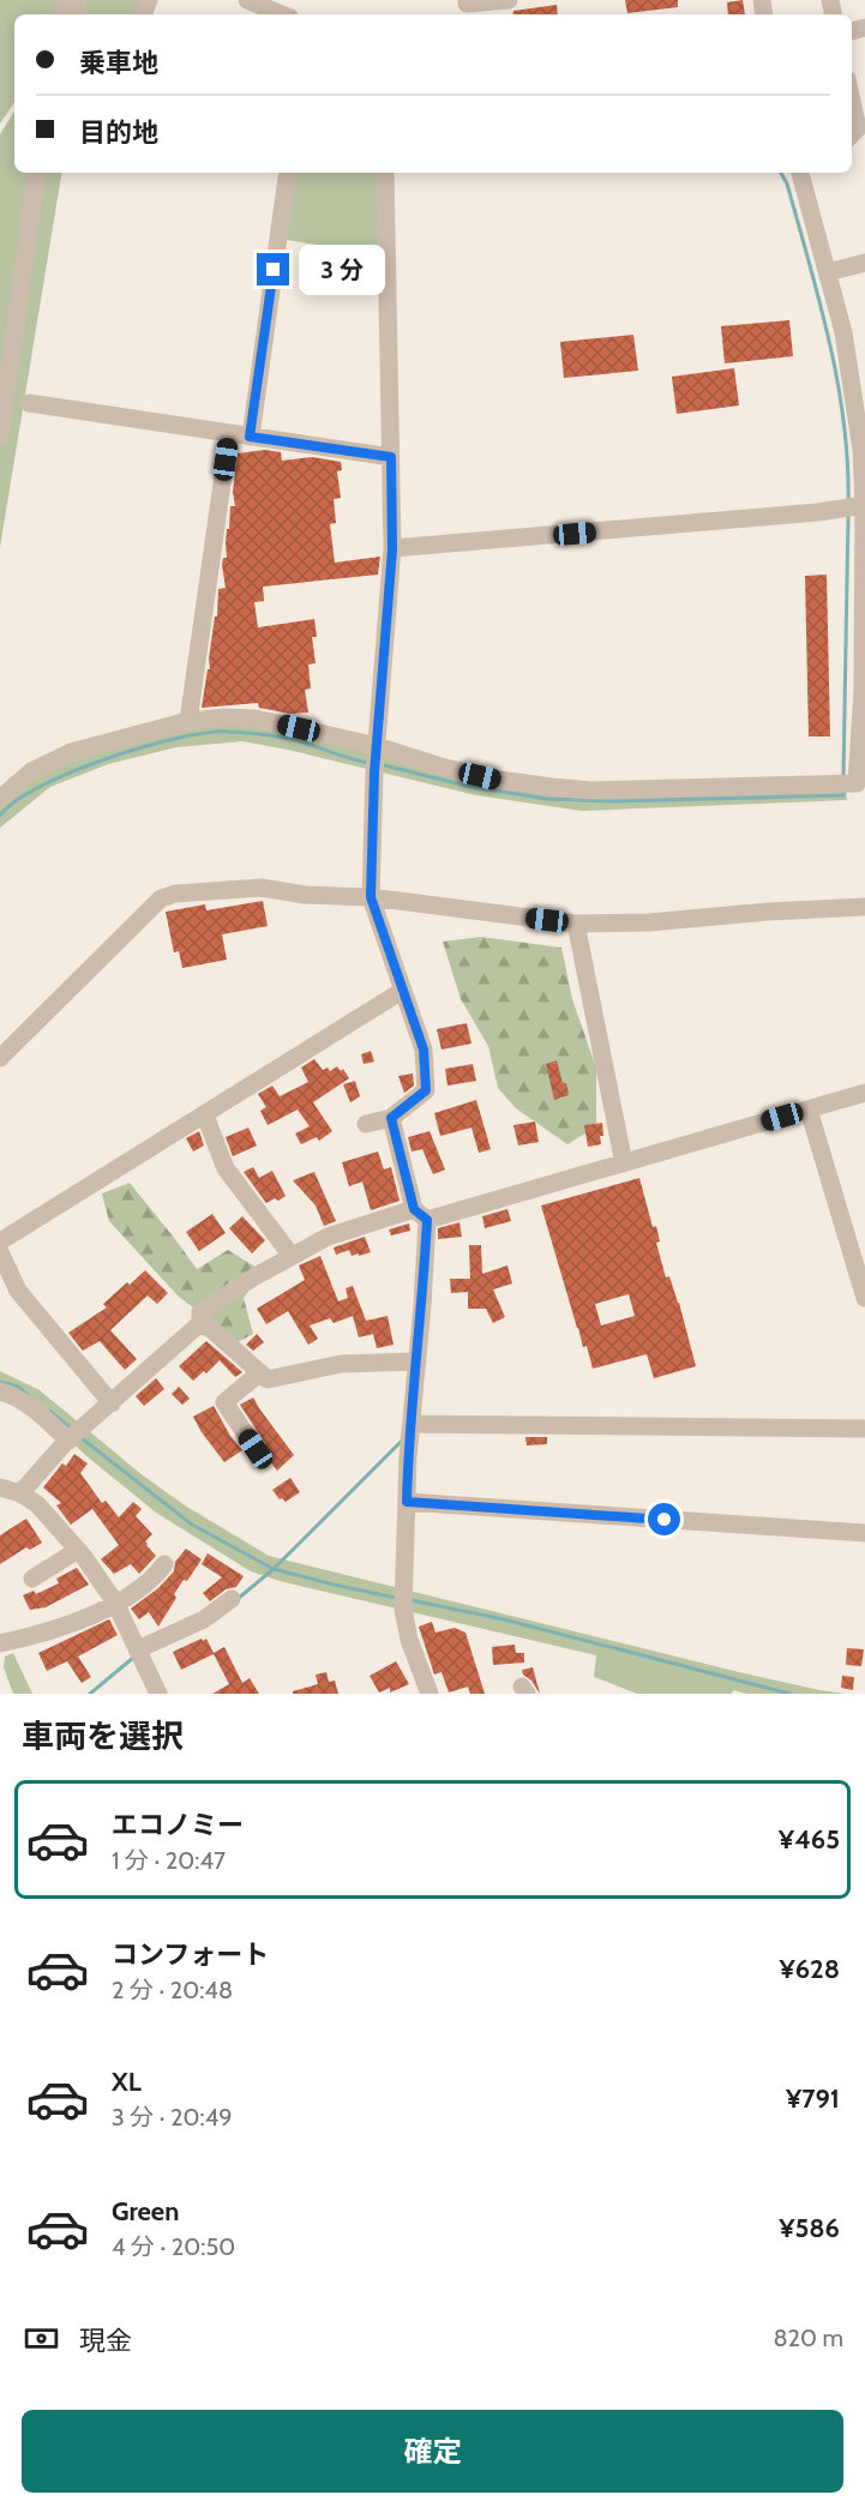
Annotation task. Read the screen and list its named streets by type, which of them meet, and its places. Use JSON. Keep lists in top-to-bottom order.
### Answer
{
  "page": {
    "banner": ["乗車地", "目的地"],
    "bubble": "3 分",
    "heading": "車両を選択",
    "list": [
      {
        "name": "エコノミー",
        "note": "1 分 · 20:47",
        "value": "¥465"
      },
      {
        "name": "コンフォート",
        "note": "2 分 · 20:48",
        "value": "¥628"
      },
      {
        "name": "XL",
        "note": "3 分 · 20:49",
        "value": "¥791"
      },
      {
        "name": "Green",
        "note": "4 分 · 20:50",
        "value": "¥586"
      }
    ],
    "pay": ["現金", "820 m"],
    "buttons": "確定"
  }
}
